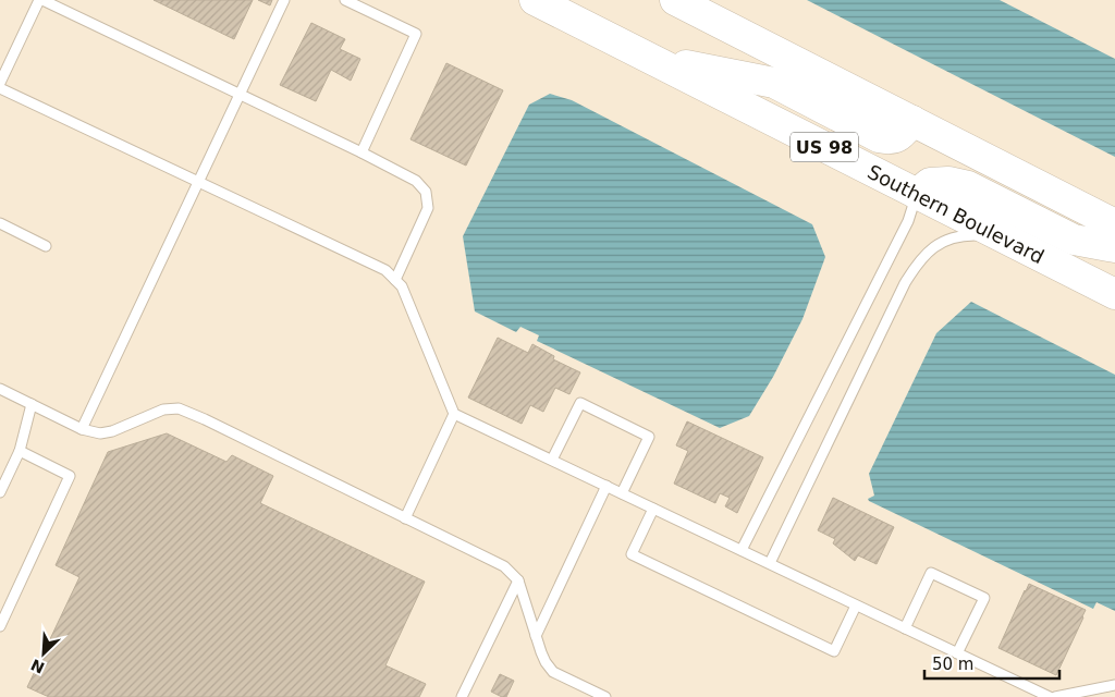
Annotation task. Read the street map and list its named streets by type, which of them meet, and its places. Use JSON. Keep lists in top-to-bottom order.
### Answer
{
  "streets": {
    "highway": ["US 98", "Southern Boulevard"]
  },
  "scale_bar": "50 m",
  "north": "bottom left"
}
